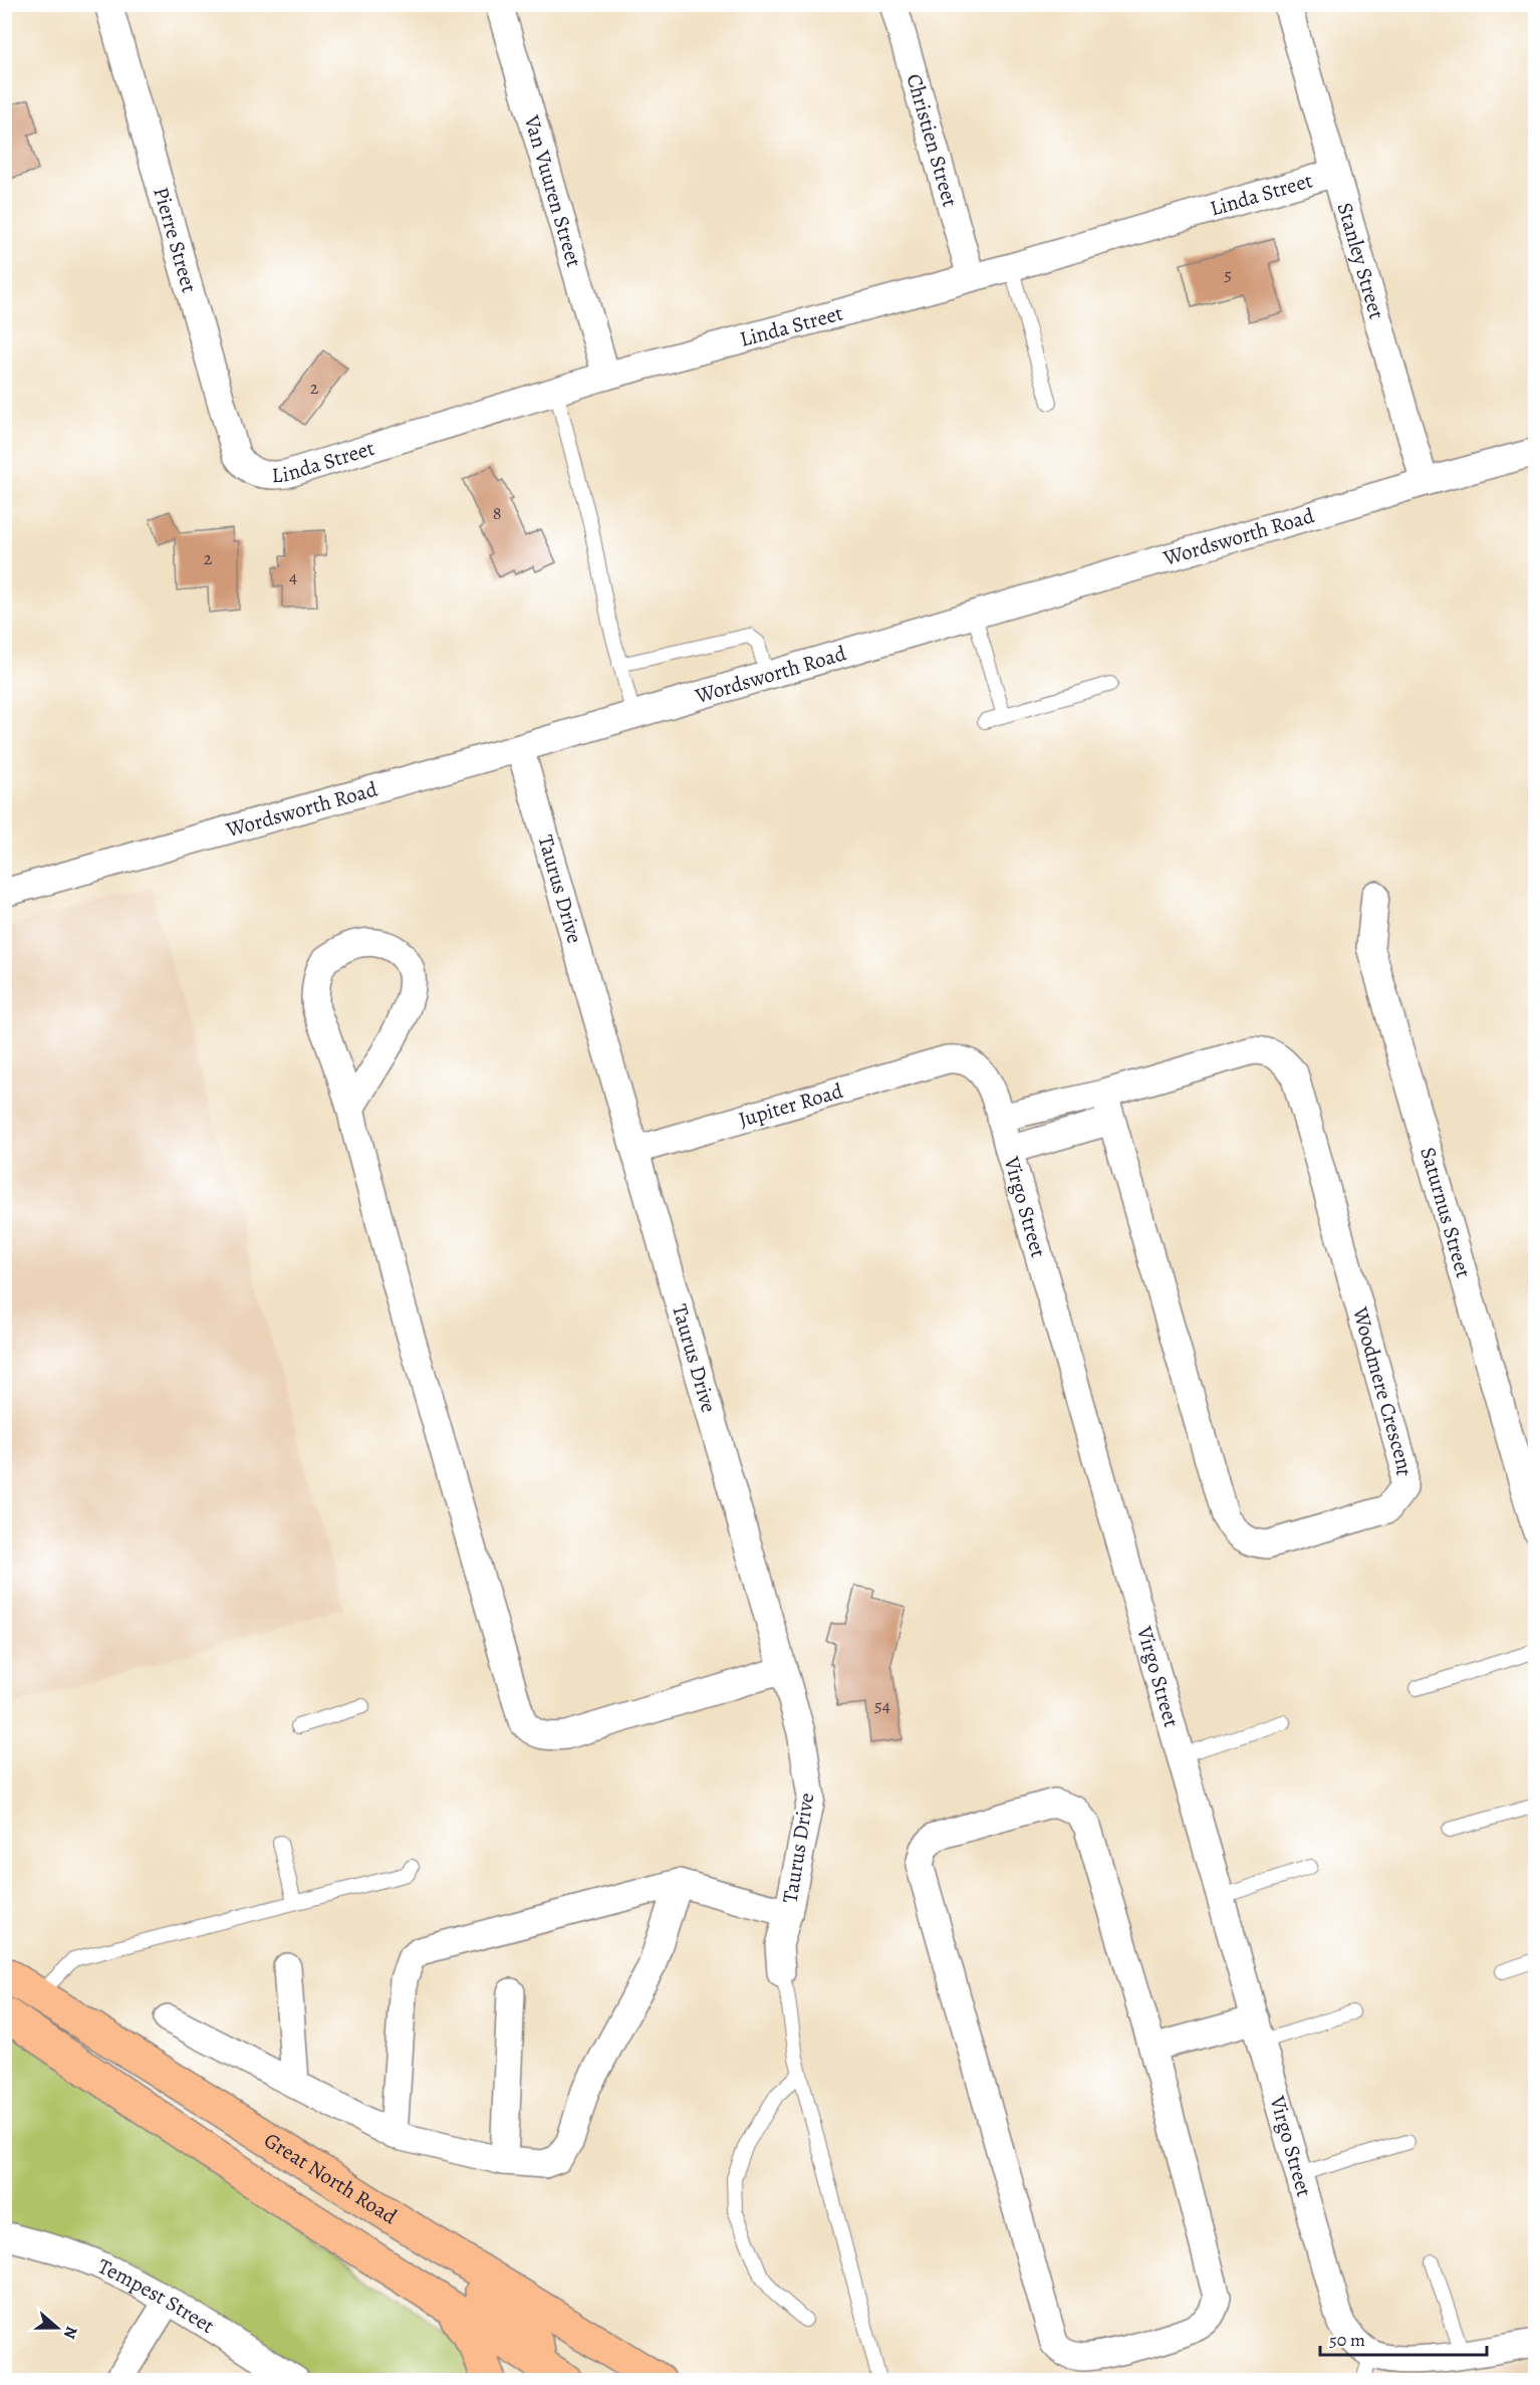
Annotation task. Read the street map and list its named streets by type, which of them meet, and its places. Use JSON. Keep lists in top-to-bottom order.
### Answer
{
  "streets": {
    "main road": ["Great North Road"],
    "street": [
      "Christien Street",
      "Van Vuuren Street",
      "Linda Street",
      "Pierre Street",
      "Stanley Street",
      "Wordsworth Road",
      "Taurus Drive",
      "Jupiter Road",
      "Virgo Street",
      "Saturnus Street",
      "Woodmere Crescent",
      "Tempest Street"
    ]
  },
  "crossings": [
    ["Christien Street", "Linda Street"],
    ["Van Vuuren Street", "Linda Street"],
    ["Linda Street", "Pierre Street"],
    ["Linda Street", "Stanley Street"],
    ["Stanley Street", "Wordsworth Road"],
    ["Wordsworth Road", "Taurus Drive"],
    ["Taurus Drive", "Jupiter Road"],
    ["Jupiter Road", "Virgo Street"],
    ["Virgo Street", "Woodmere Crescent"]
  ],
  "house_numbers": [
    "5",
    "2",
    "8",
    "2",
    "4",
    "54"
  ],
  "scale_bar": "50 m",
  "north": "right"
}
